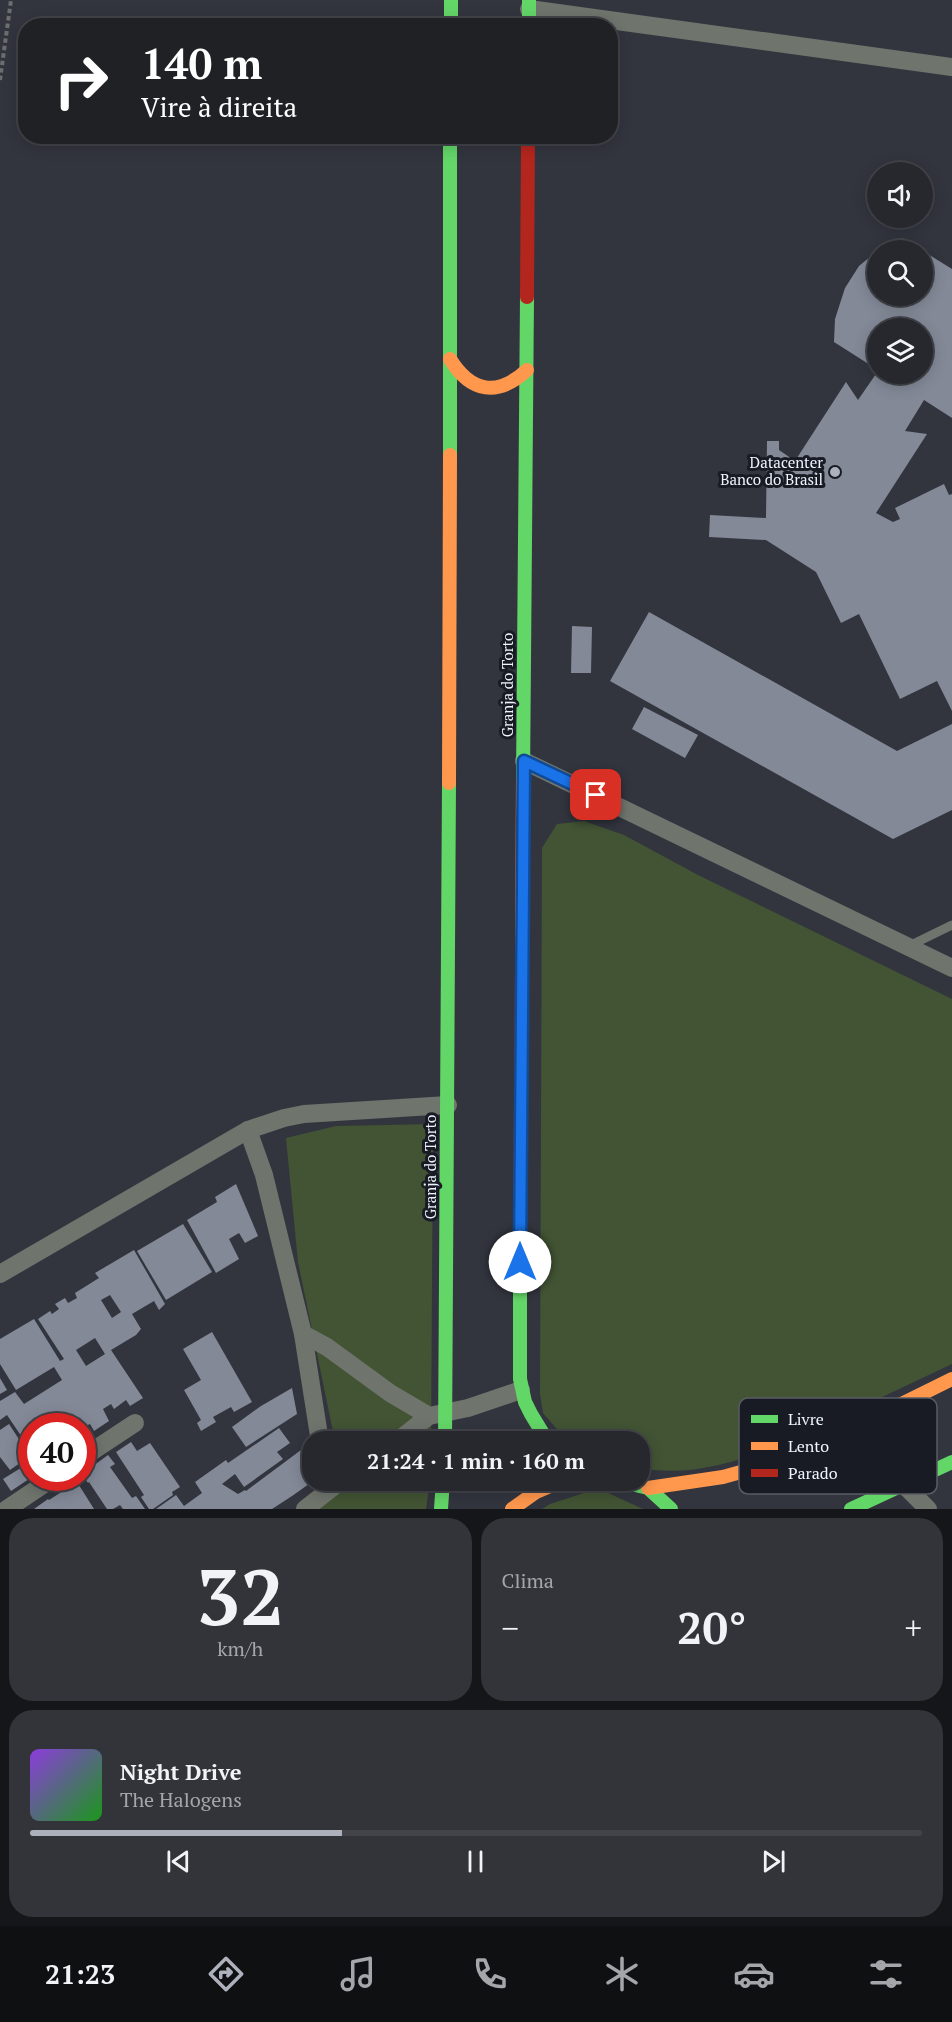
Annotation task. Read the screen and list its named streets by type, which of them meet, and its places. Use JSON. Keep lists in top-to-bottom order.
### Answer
{
  "streets": {
    "street": ["Granja do Torto"]
  },
  "places": ["Datacenter Banco do Brasil"],
  "legend": ["Livre", "Lento", "Parado"],
  "page": {
    "turn": ["140 m", "Vire à direita"],
    "limit": "40",
    "trip": "21:24 · 1 min · 160 m",
    "tile": [
      ["32", "km/h"],
      "Clima"
    ],
    "heat": ["−", "20°", "+"],
    "song": ["Night Drive", "The Halogens"],
    "tabs": "21:23"
  }
}
